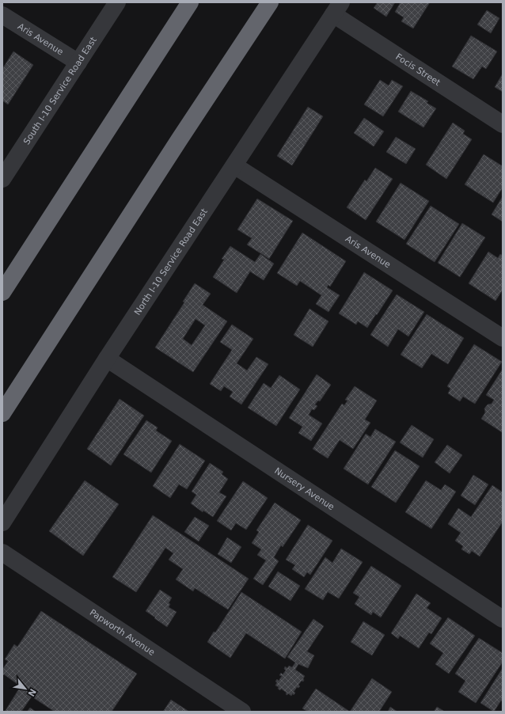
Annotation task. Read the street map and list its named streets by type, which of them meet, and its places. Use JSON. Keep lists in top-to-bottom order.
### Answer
{
  "streets": {
    "street": [
      "Aris Avenue",
      "Focis Street",
      "South I-10 Service Road East",
      "North I-10 Service Road East",
      "Nursery Avenue",
      "Papworth Avenue"
    ]
  },
  "crossings": [
    ["Aris Avenue", "South I-10 Service Road East"],
    ["Aris Avenue", "North I-10 Service Road East"],
    ["Focis Street", "North I-10 Service Road East"],
    ["North I-10 Service Road East", "Nursery Avenue"]
  ],
  "north": "bottom right"
}
